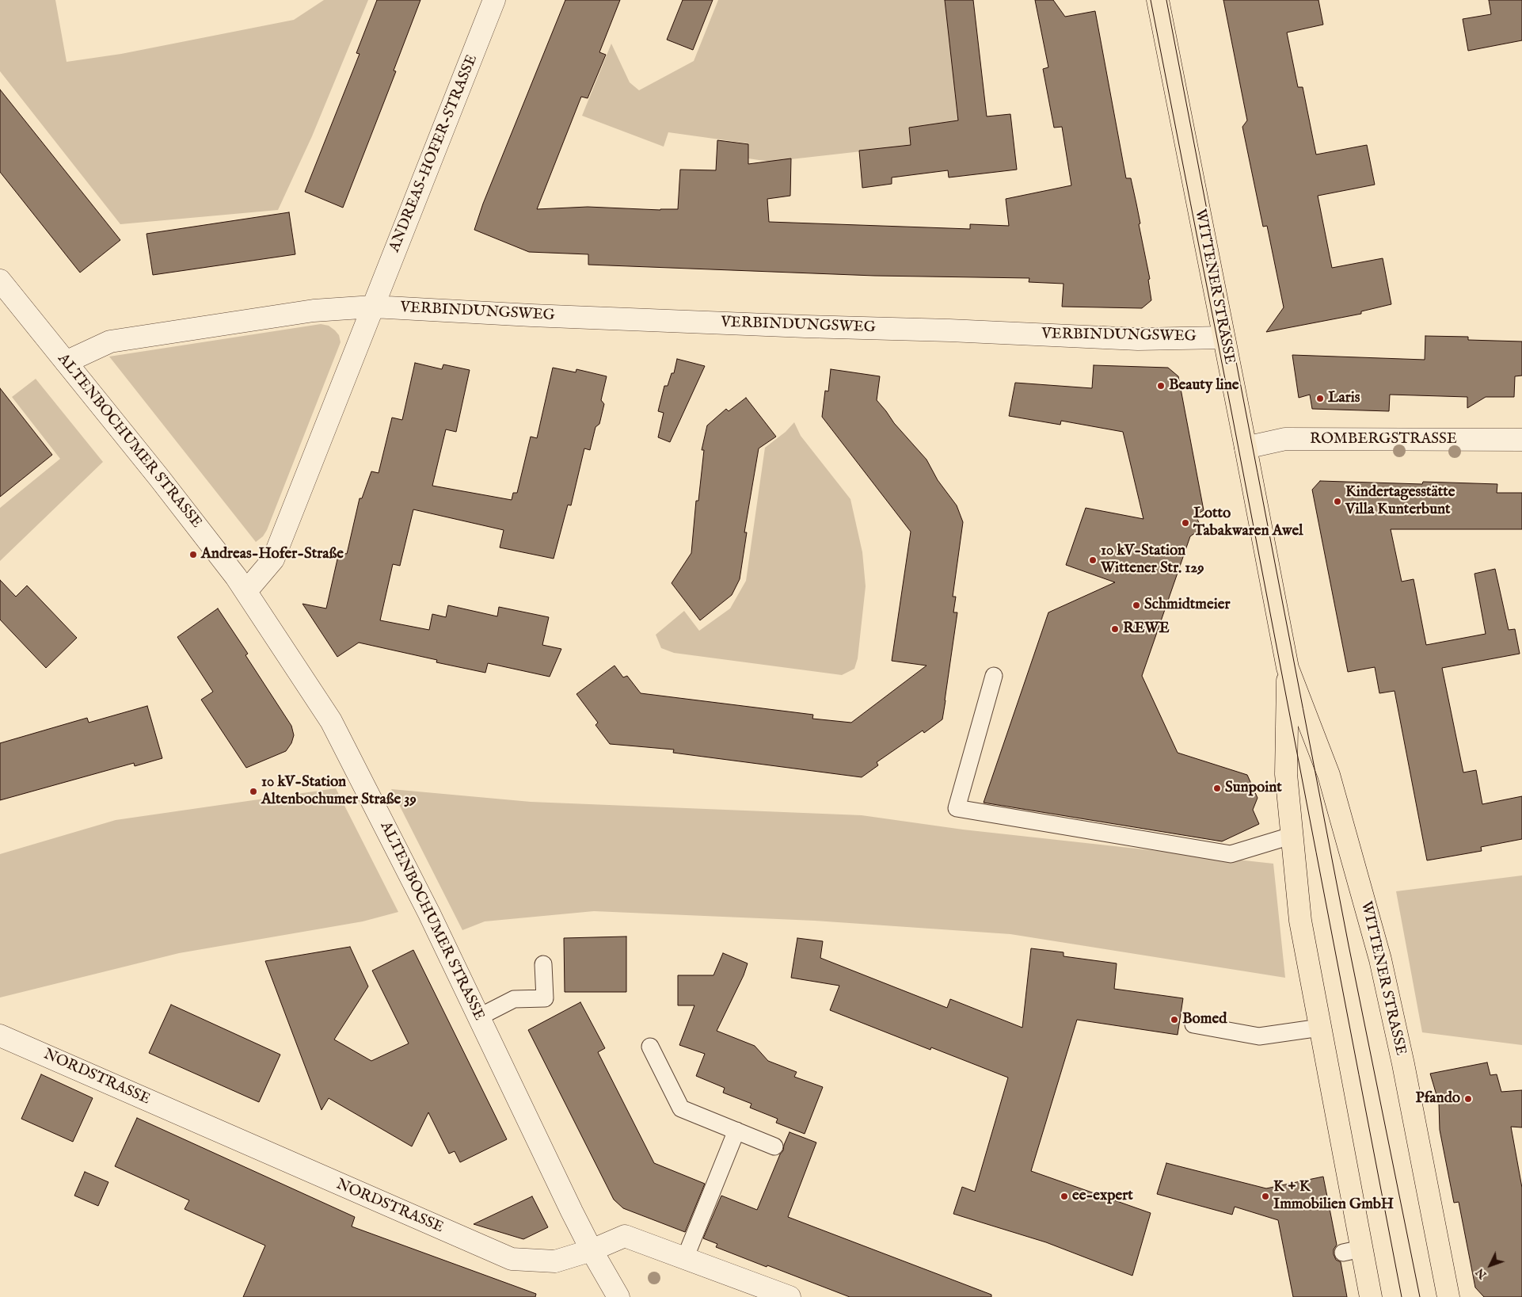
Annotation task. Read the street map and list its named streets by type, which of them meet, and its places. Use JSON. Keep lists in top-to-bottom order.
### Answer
{
  "streets": {
    "main road": ["WITTENER STRASSE"],
    "street": [
      "ANDREAS-HOFER-STRASSE",
      "VERBINDUNGSWEG",
      "ROMBERGSTRASSE",
      "ALTENBOCHUMER STRASSE",
      "NORDSTRASSE"
    ]
  },
  "crossings": [
    ["ANDREAS-HOFER-STRASSE", "VERBINDUNGSWEG"],
    ["ANDREAS-HOFER-STRASSE", "ALTENBOCHUMER STRASSE"],
    ["WITTENER STRASSE", "VERBINDUNGSWEG"],
    ["WITTENER STRASSE", "ROMBERGSTRASSE"],
    ["ALTENBOCHUMER STRASSE", "NORDSTRASSE"]
  ],
  "places": [
    "Beauty line",
    "Laris",
    "Kindertagesstätte Villa Kunterbunt",
    "Lotto Tabakwaren Awel",
    "Andreas-Hofer-Straße",
    "10 kV-Station Wittener Str. 129",
    "Schmidtmeier",
    "REWE",
    "Sunpoint",
    "10 kV-Station Altenbochumer Straße 39",
    "Bomed",
    "Pfando",
    "ee-expert",
    "K + K Immobilien GmbH"
  ],
  "north": "bottom left"
}
